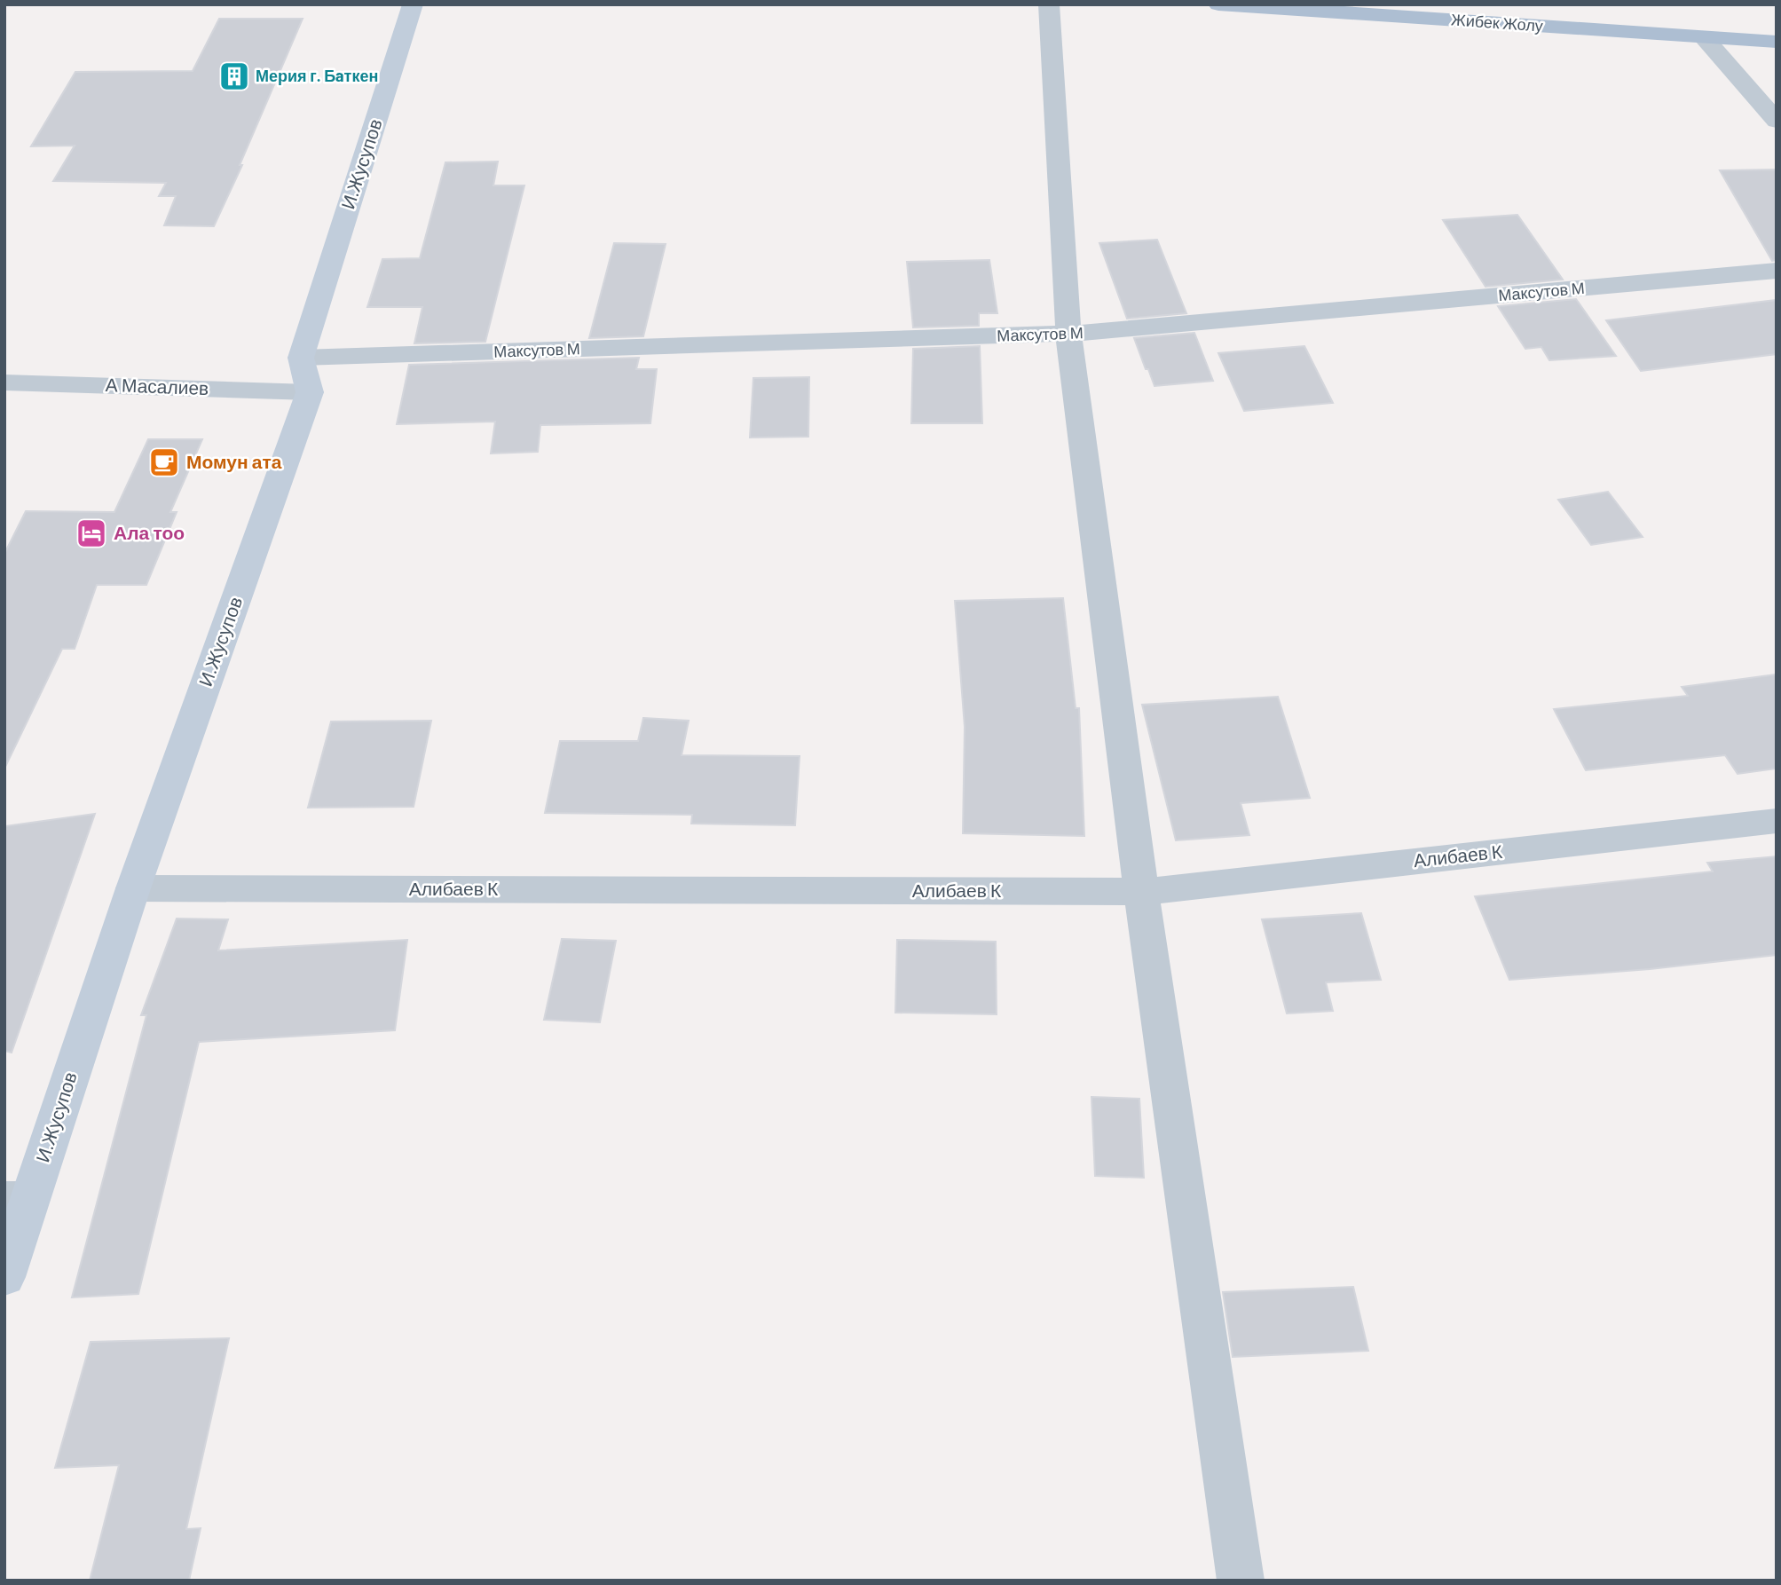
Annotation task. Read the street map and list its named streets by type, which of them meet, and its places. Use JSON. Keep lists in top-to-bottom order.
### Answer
{
  "streets": {
    "main road": ["Жибек Жолу"],
    "street": [
      "И.Жусупов",
      "Максутов М",
      "А Масалиев",
      "Алибаев К"
    ]
  },
  "crossings": [
    ["И.Жусупов", "Максутов М"],
    ["И.Жусупов", "А Масалиев"],
    ["И.Жусупов", "Алибаев К"]
  ],
  "places": {
    "building": ["Мерия г. Бaткен"],
    "cafe": ["Момун ата"],
    "hotel": ["Ала тоо"]
  }
}
